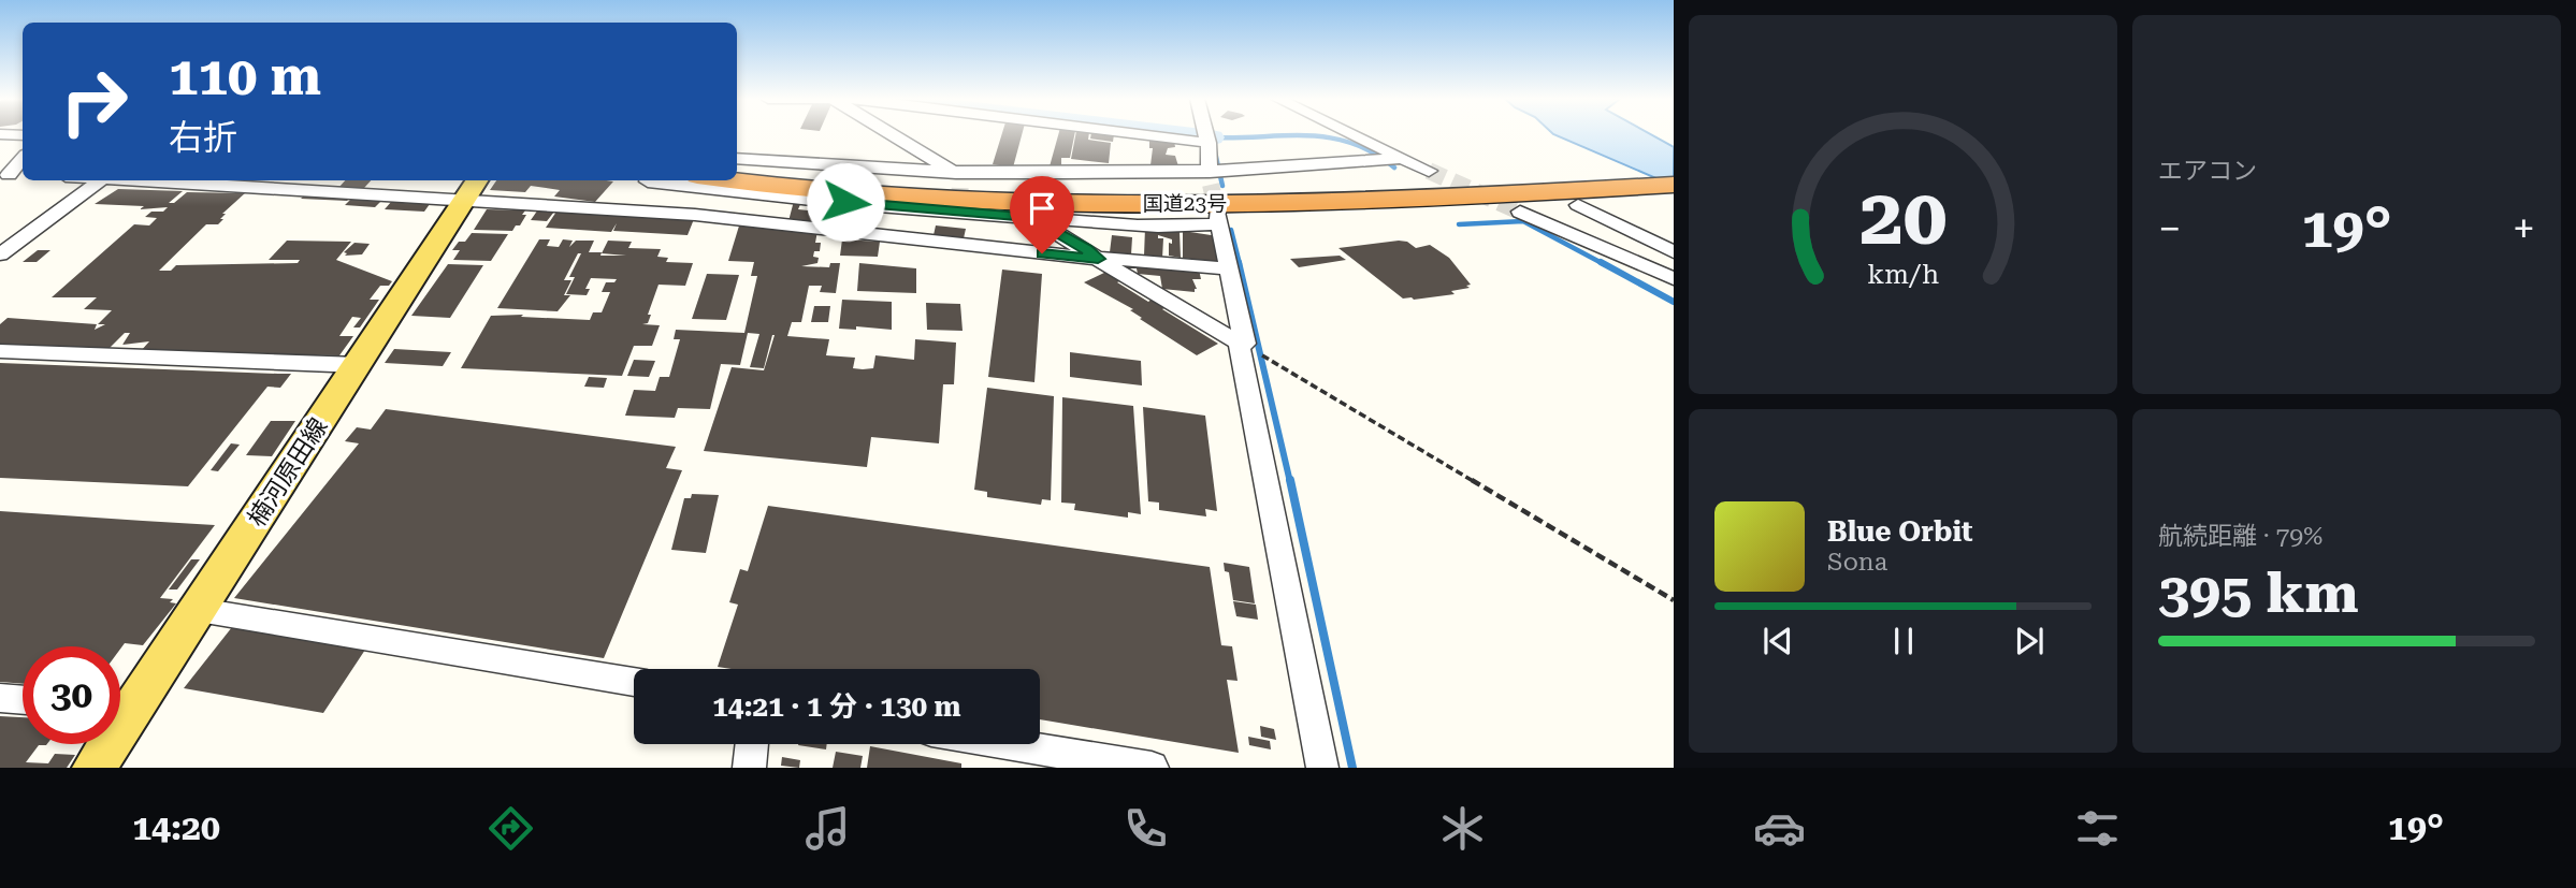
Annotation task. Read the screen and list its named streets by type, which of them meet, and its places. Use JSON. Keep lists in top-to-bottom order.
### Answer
{
  "streets": {
    "highway": ["国道23号"],
    "main road": ["楠河原田線"]
  },
  "page": {
    "tile": [
      "エアコン",
      ["航続距離 · 79%", "395 km"]
    ],
    "turn": ["110 m", "右折"],
    "heat": ["−", "19°", "+"],
    "song": ["Blue Orbit", "Sona"],
    "limit": "30",
    "trip": "14:21 · 1 分 · 130 m",
    "tabs": ["14:20", "19°"],
    "gauge": ["20", "km/h"]
  }
}
